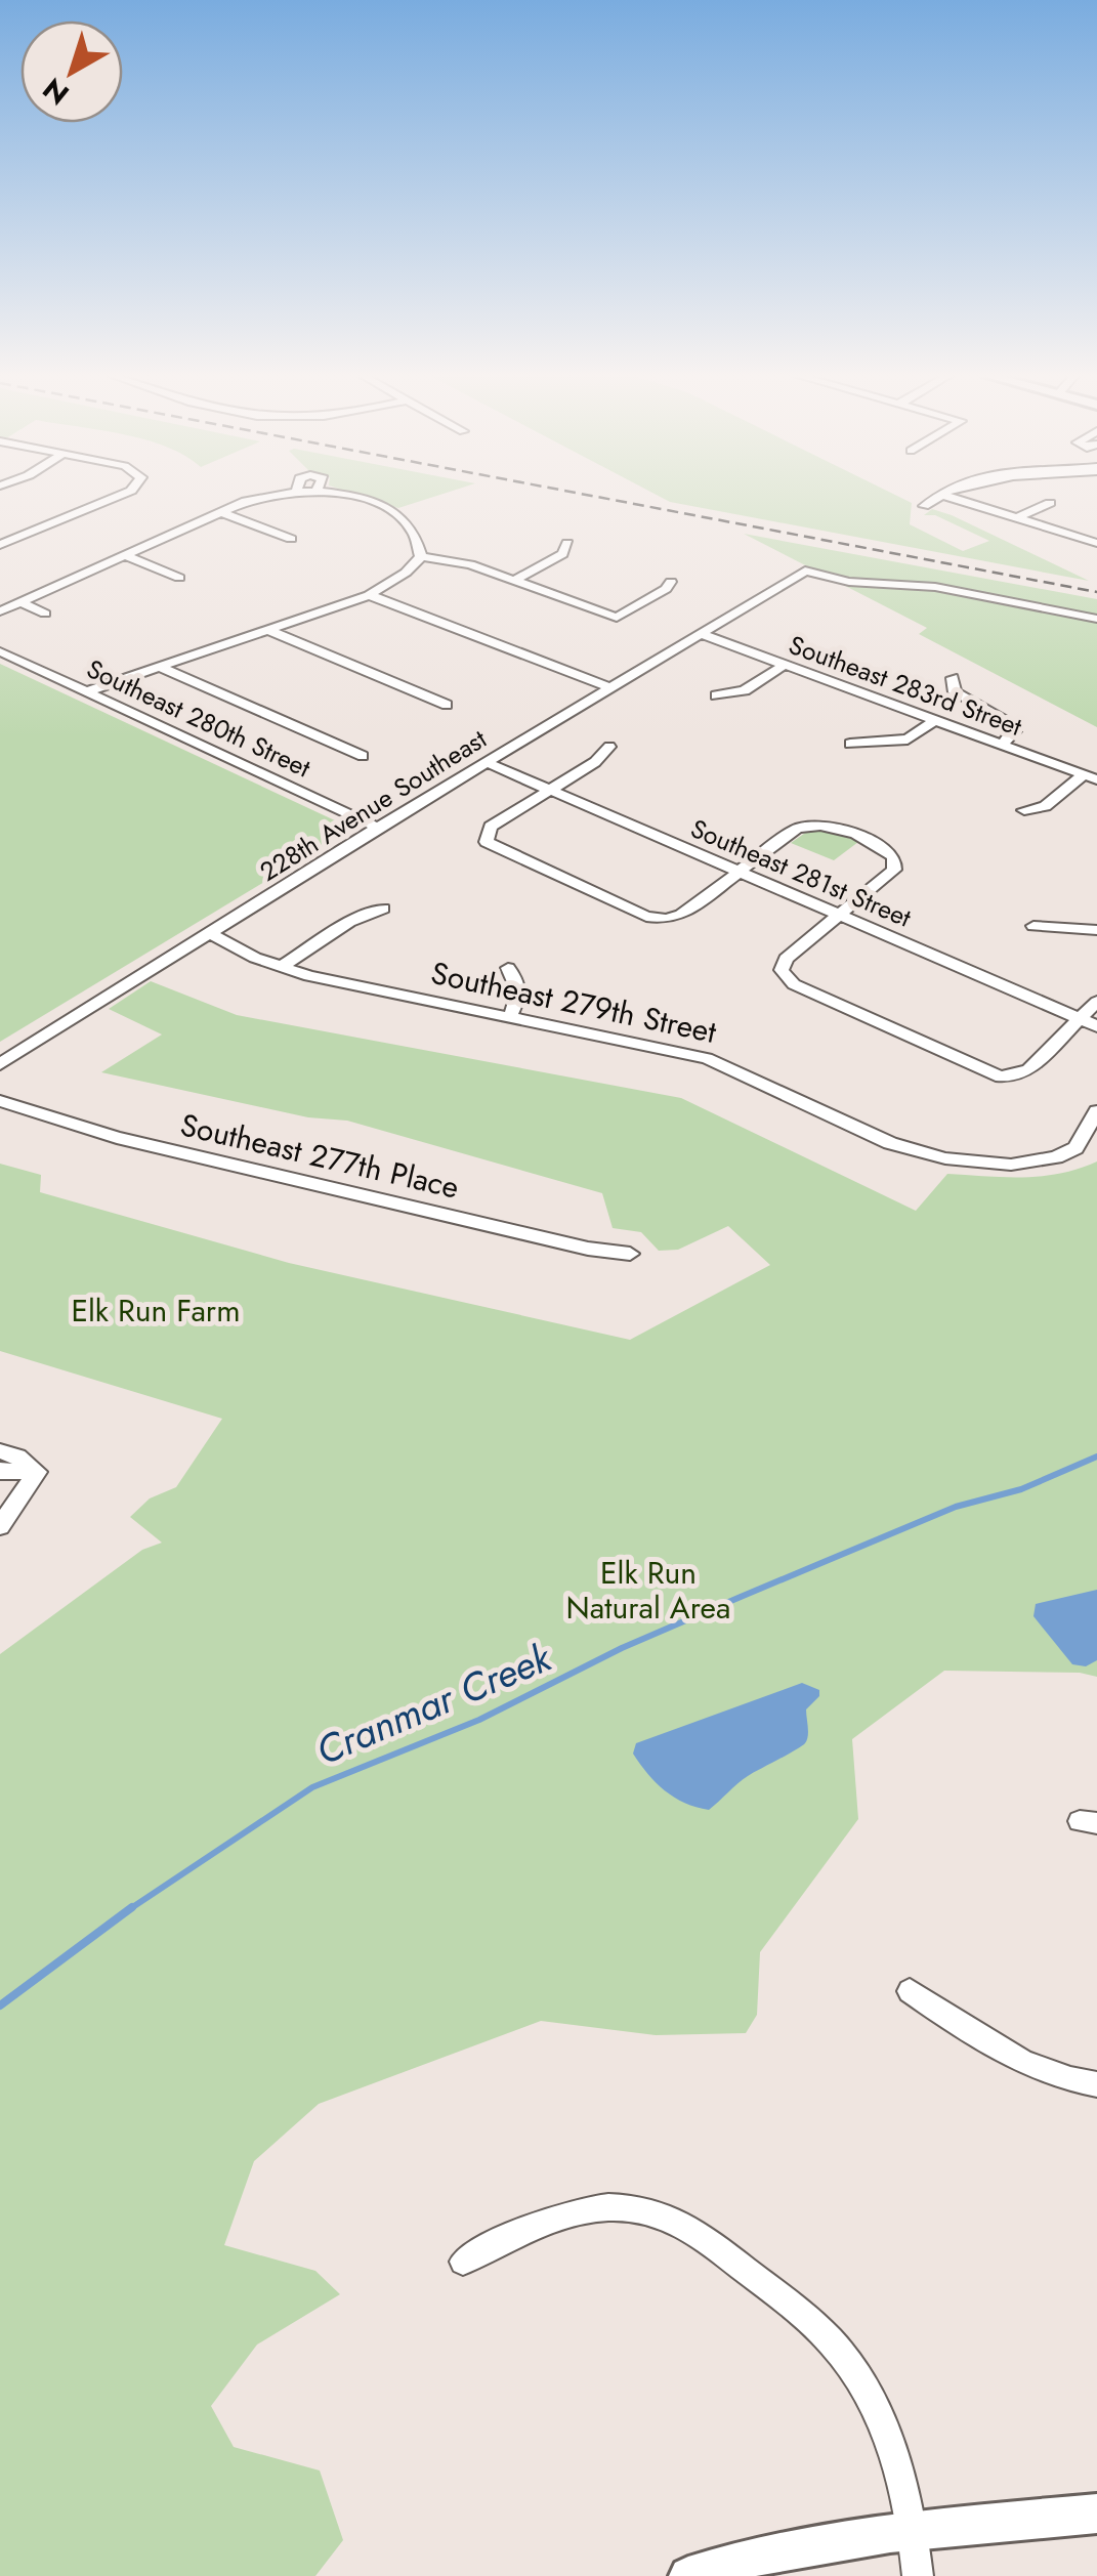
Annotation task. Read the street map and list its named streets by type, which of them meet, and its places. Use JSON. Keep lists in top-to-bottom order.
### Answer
{
  "streets": {
    "street": [
      "Southeast 283rd Street",
      "Southeast 280th Street",
      "228th Avenue Southeast",
      "Southeast 281st Street",
      "Southeast 279th Street",
      "Southeast 277th Place"
    ]
  },
  "crossings": [
    ["Southeast 283rd Street", "228th Avenue Southeast"],
    ["Southeast 280th Street", "228th Avenue Southeast"],
    ["228th Avenue Southeast", "Southeast 281st Street"],
    ["228th Avenue Southeast", "Southeast 279th Street"]
  ],
  "water": ["Cranmar Creek"],
  "parks": ["Elk Run Farm", "Elk Run Natural Area"],
  "north": "bottom left"
}
